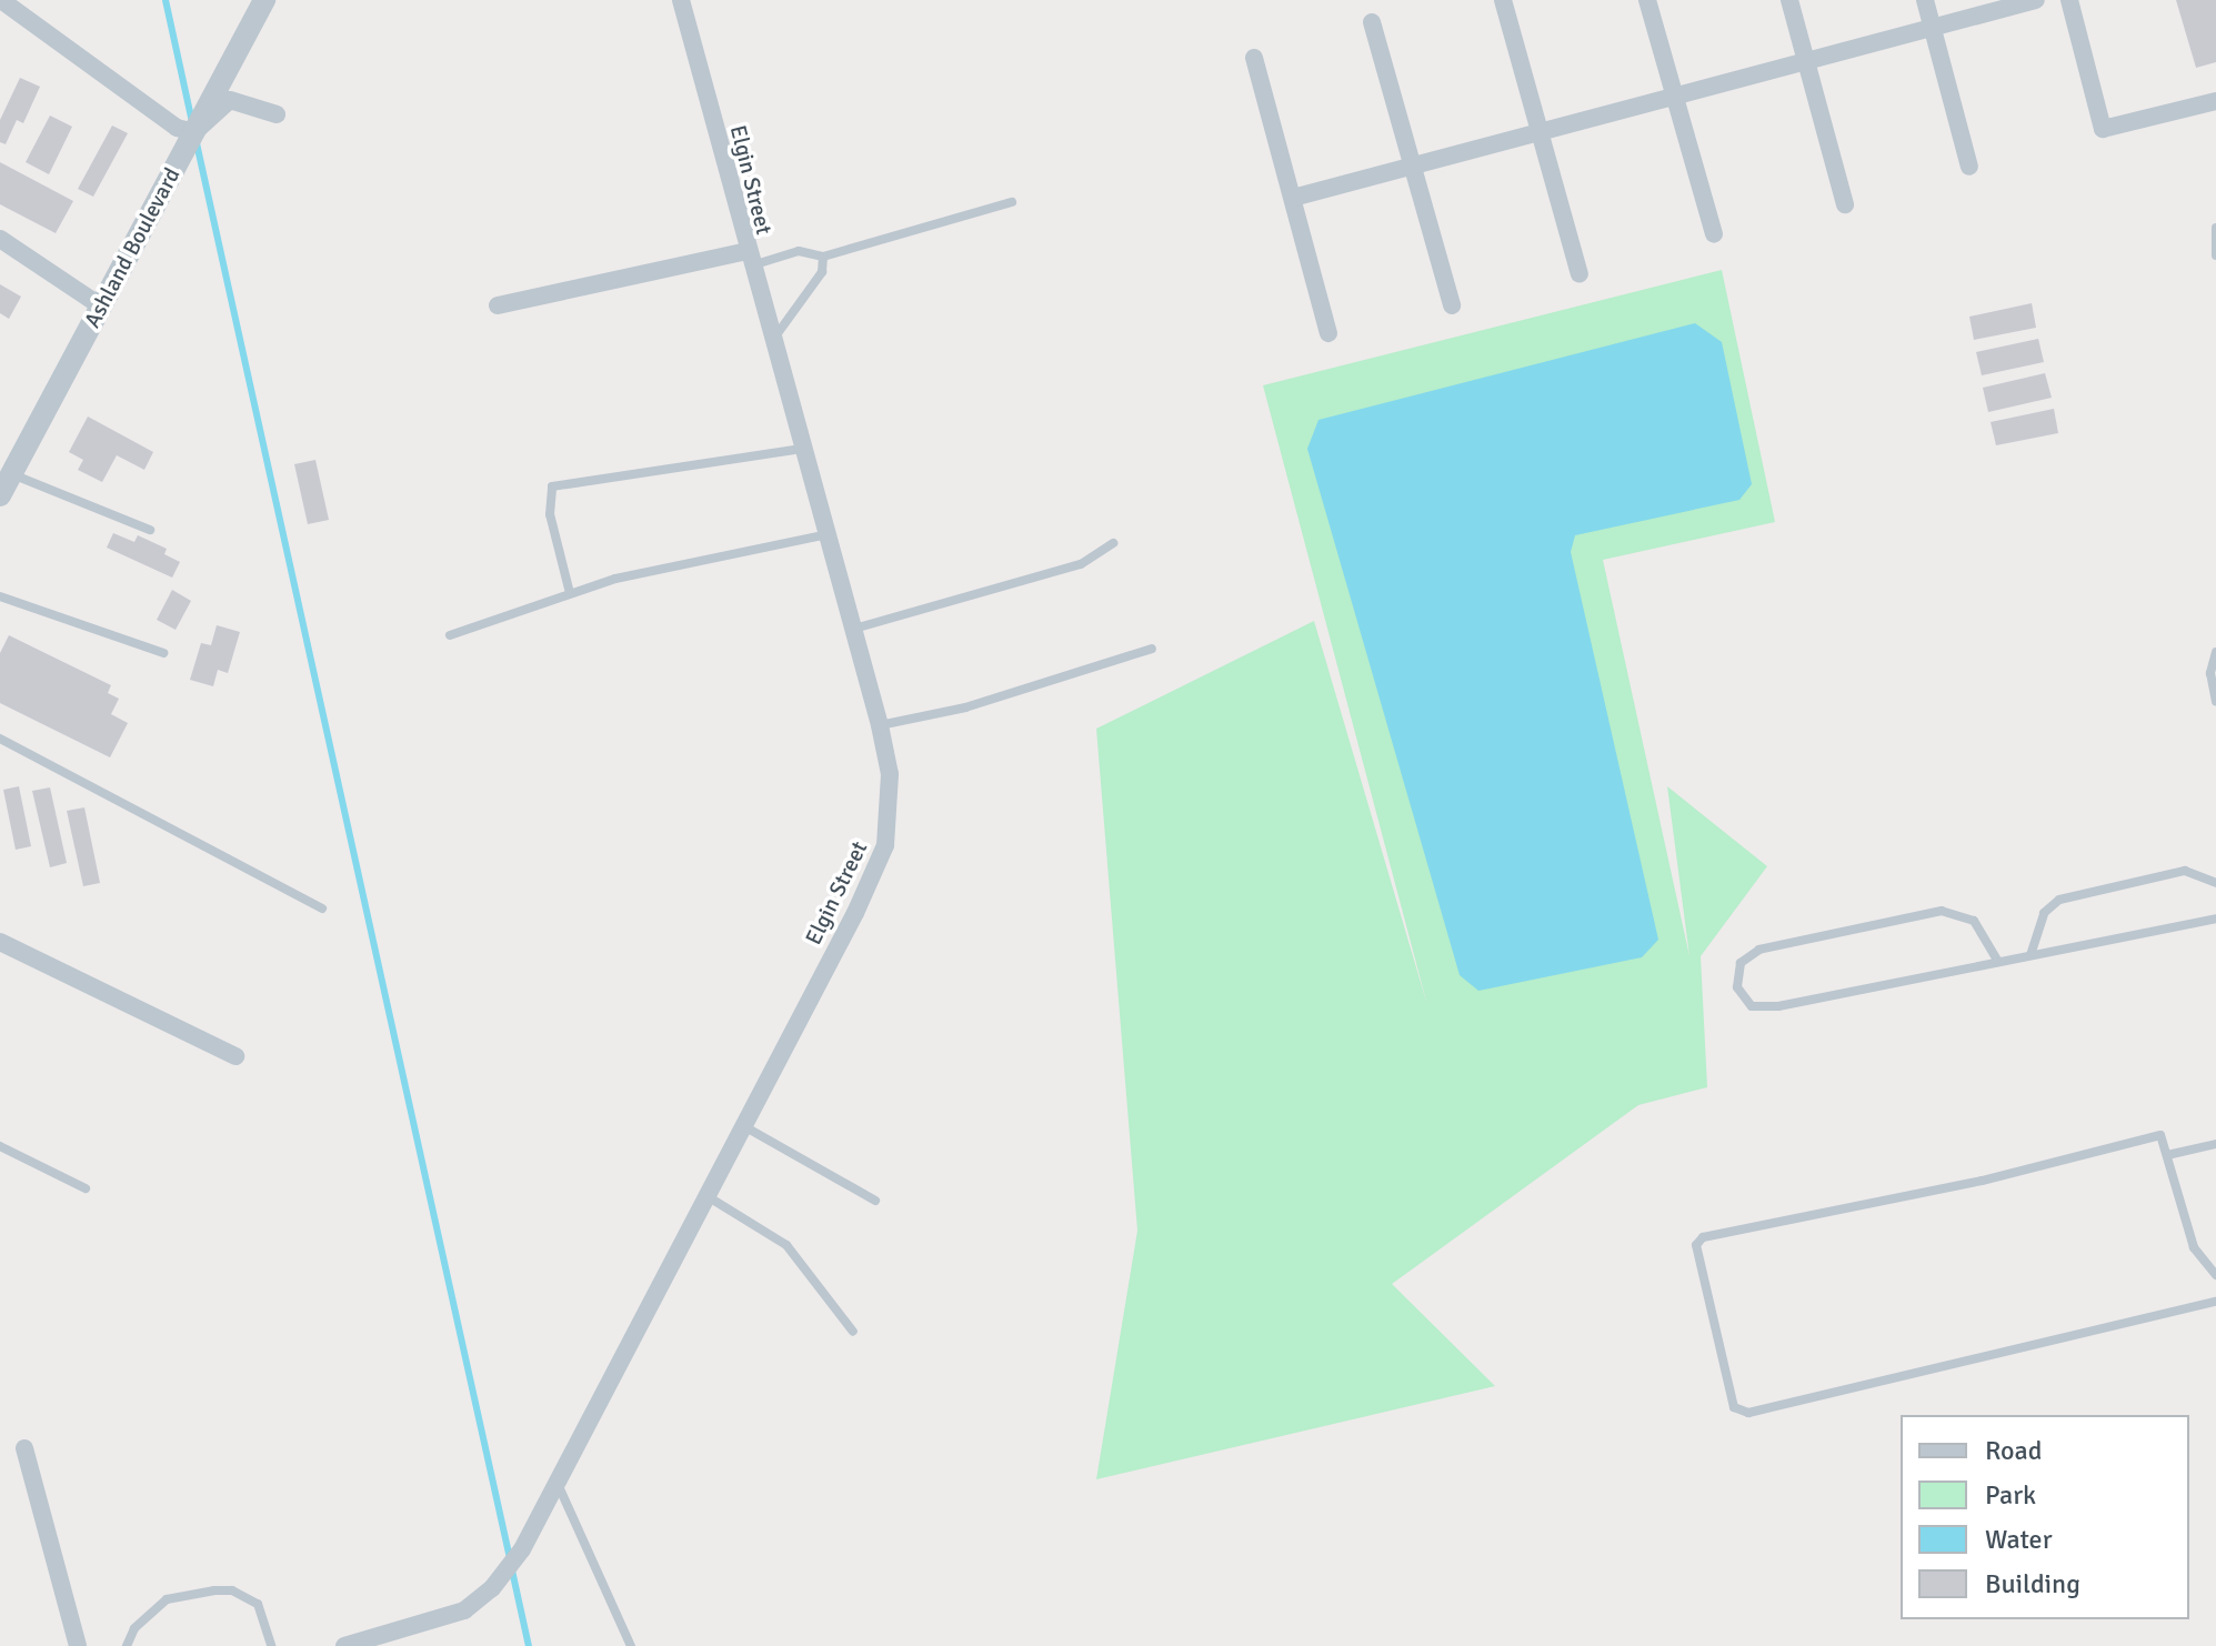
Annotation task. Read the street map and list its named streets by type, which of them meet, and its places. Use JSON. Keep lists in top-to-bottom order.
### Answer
{
  "streets": {
    "street": ["Elgin Street", "Ashland Boulevard"]
  },
  "legend": [
    "Road",
    "Park",
    "Water",
    "Building"
  ]
}
